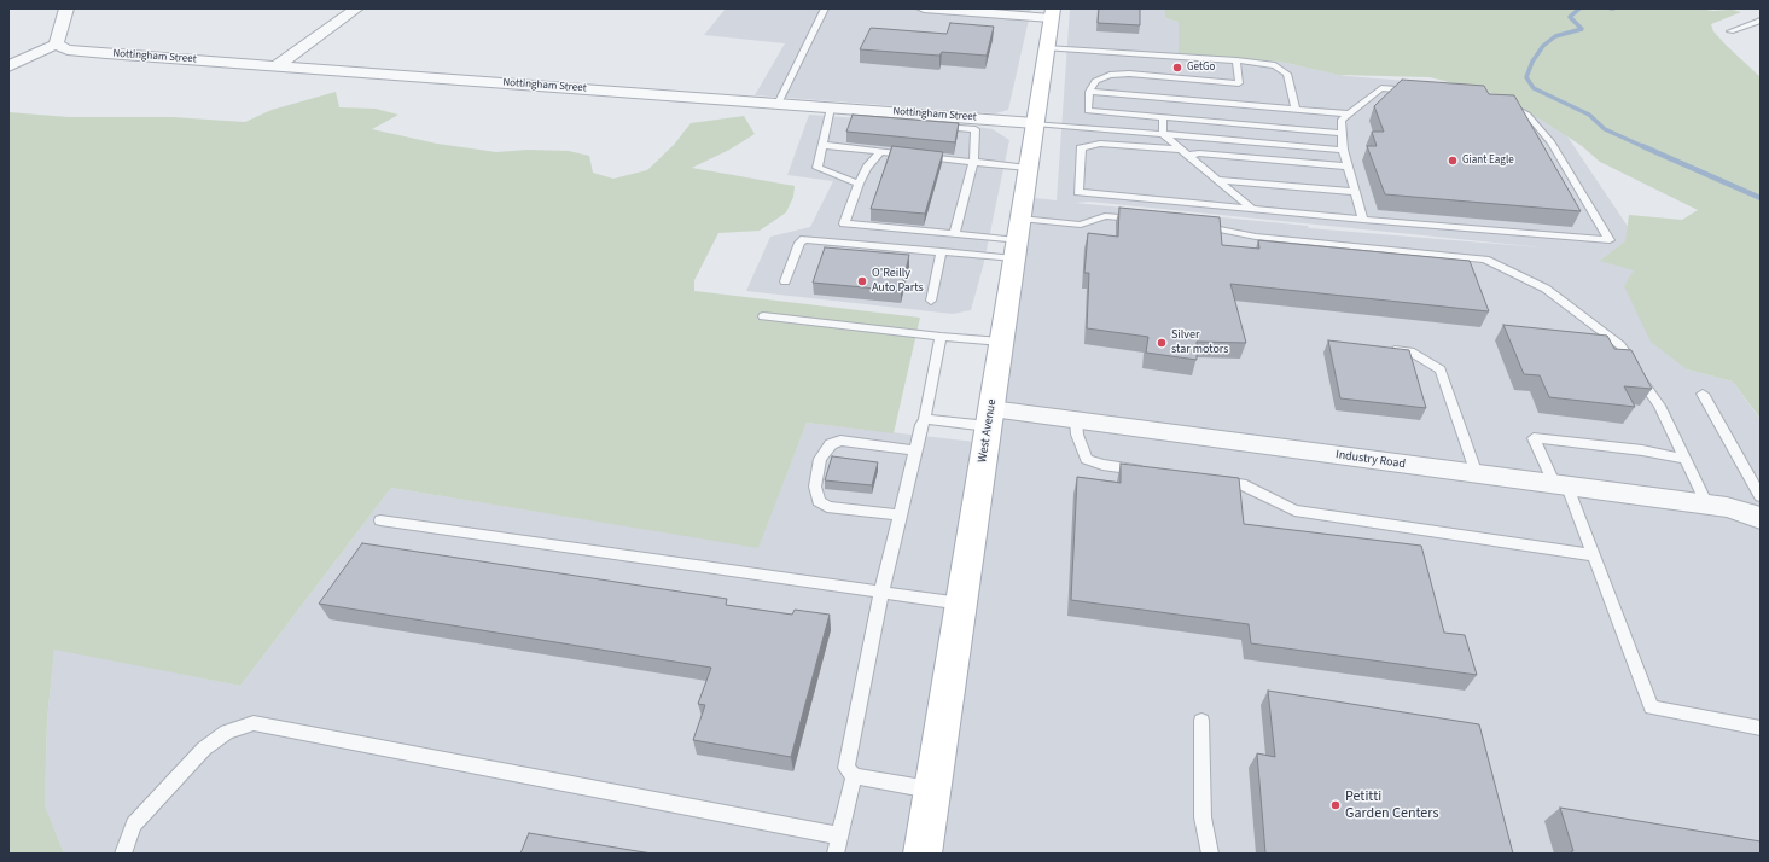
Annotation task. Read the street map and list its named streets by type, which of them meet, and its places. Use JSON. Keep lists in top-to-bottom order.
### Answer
{
  "streets": {
    "main road": ["West Avenue"],
    "street": ["Nottingham Street", "Industry Road"]
  },
  "crossings": [
    ["Nottingham Street", "West Avenue"],
    ["West Avenue", "Industry Road"]
  ],
  "places": [
    "GetGo",
    "Giant Eagle",
    "O'Reilly Auto Parts",
    "Silver star motors",
    "Petitti Garden Centers"
  ]
}
